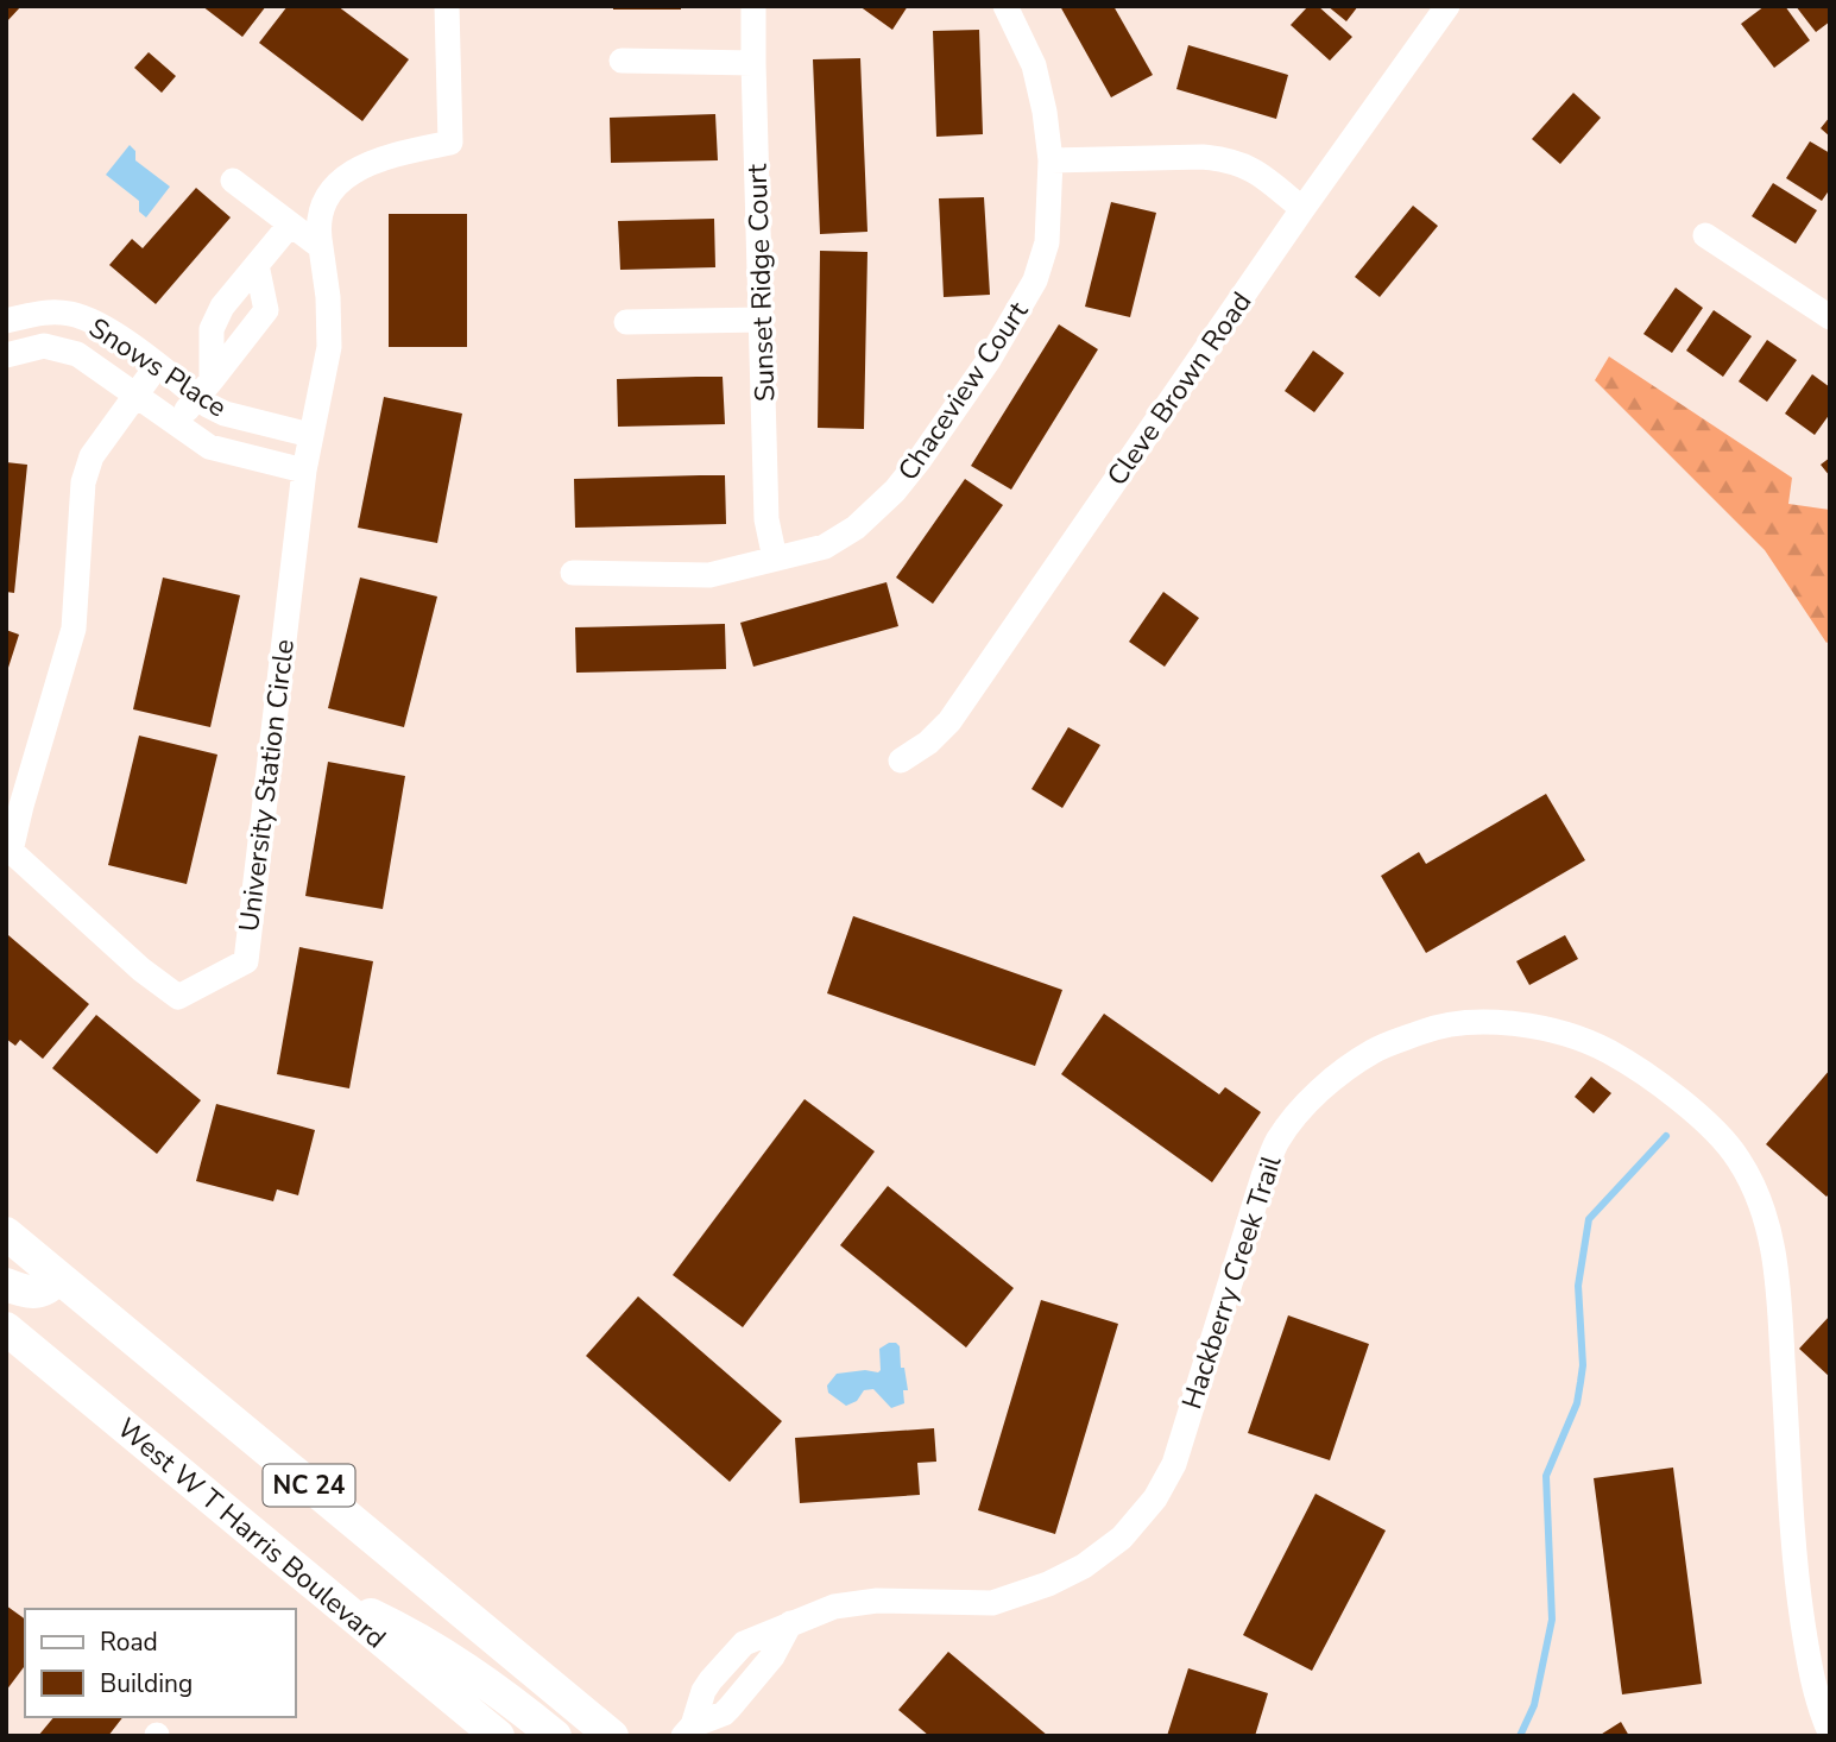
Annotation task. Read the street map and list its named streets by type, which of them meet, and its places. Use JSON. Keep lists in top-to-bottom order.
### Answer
{
  "streets": {
    "main road": ["NC 24", "West W T Harris Boulevard"],
    "street": [
      "Sunset Ridge Court",
      "Snows Place",
      "Cleve Brown Road",
      "Chaceview Court",
      "University Station Circle",
      "Hackberry Creek Trail"
    ]
  },
  "crossings": [
    ["Sunset Ridge Court", "Chaceview Court"],
    ["Snows Place", "University Station Circle"]
  ],
  "legend": ["Road", "Building"]
}
